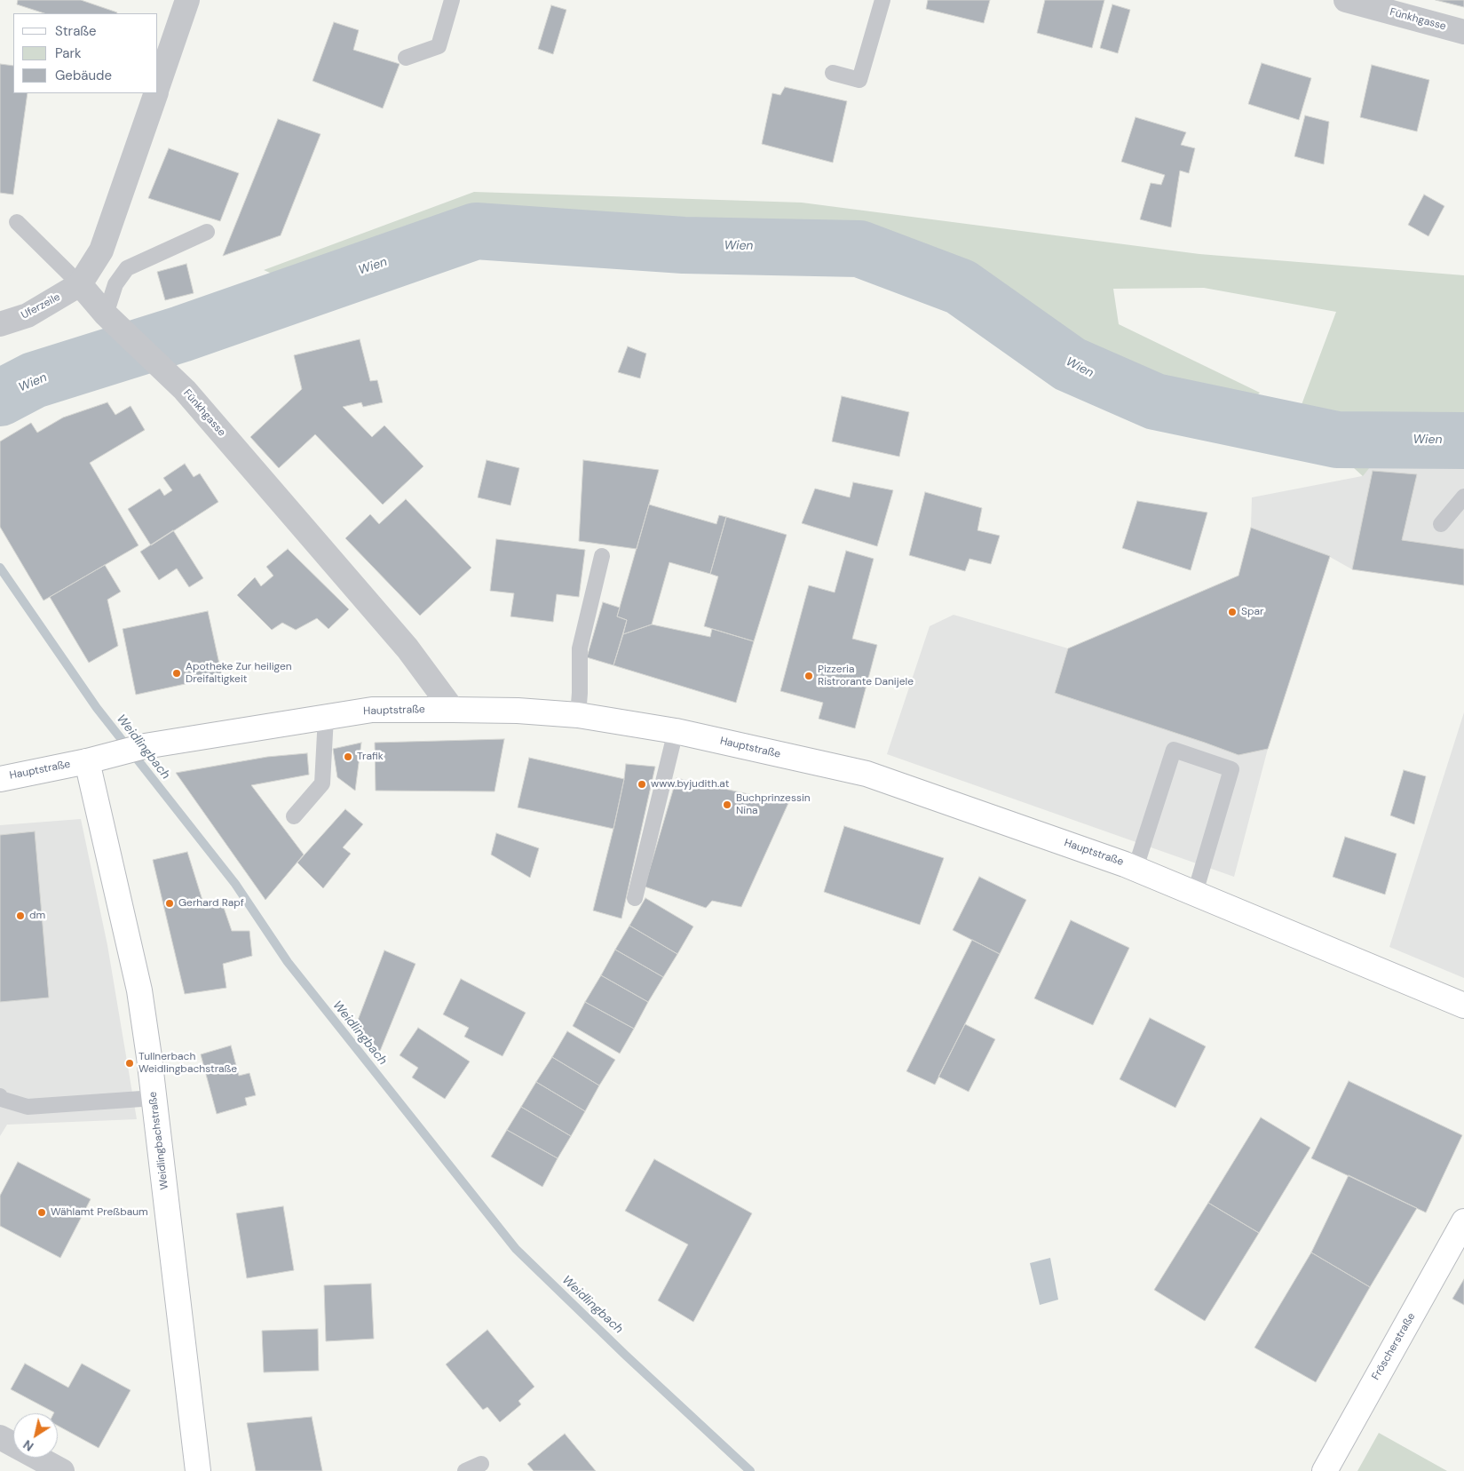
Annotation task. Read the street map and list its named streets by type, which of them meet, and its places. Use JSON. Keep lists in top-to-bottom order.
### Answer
{
  "streets": {
    "main road": ["Hauptstraße", "Weidlingbachstraße", "Fröscherstraße"],
    "street": ["Fünkhgasse", "Uferzeile"]
  },
  "crossings": [
    ["Fünkhgasse", "Uferzeile"],
    ["Fünkhgasse", "Hauptstraße"],
    ["Hauptstraße", "Weidlingbachstraße"]
  ],
  "water": ["Wien", "Weidlingbach"],
  "places": [
    "Spar",
    "Apotheke Zur heiligen Dreifaltigkeit",
    "Pizzeria Ristrorante Danijele",
    "Trafik",
    "www.byjudith.at",
    "Buchprinzessin Nina",
    "Gerhard Rapf",
    "dm",
    "Tullnerbach Weidlingbachstraße",
    "Wählamt Preßbaum"
  ],
  "legend": ["Straße", "Park", "Gebäude"],
  "north": "bottom left"
}
